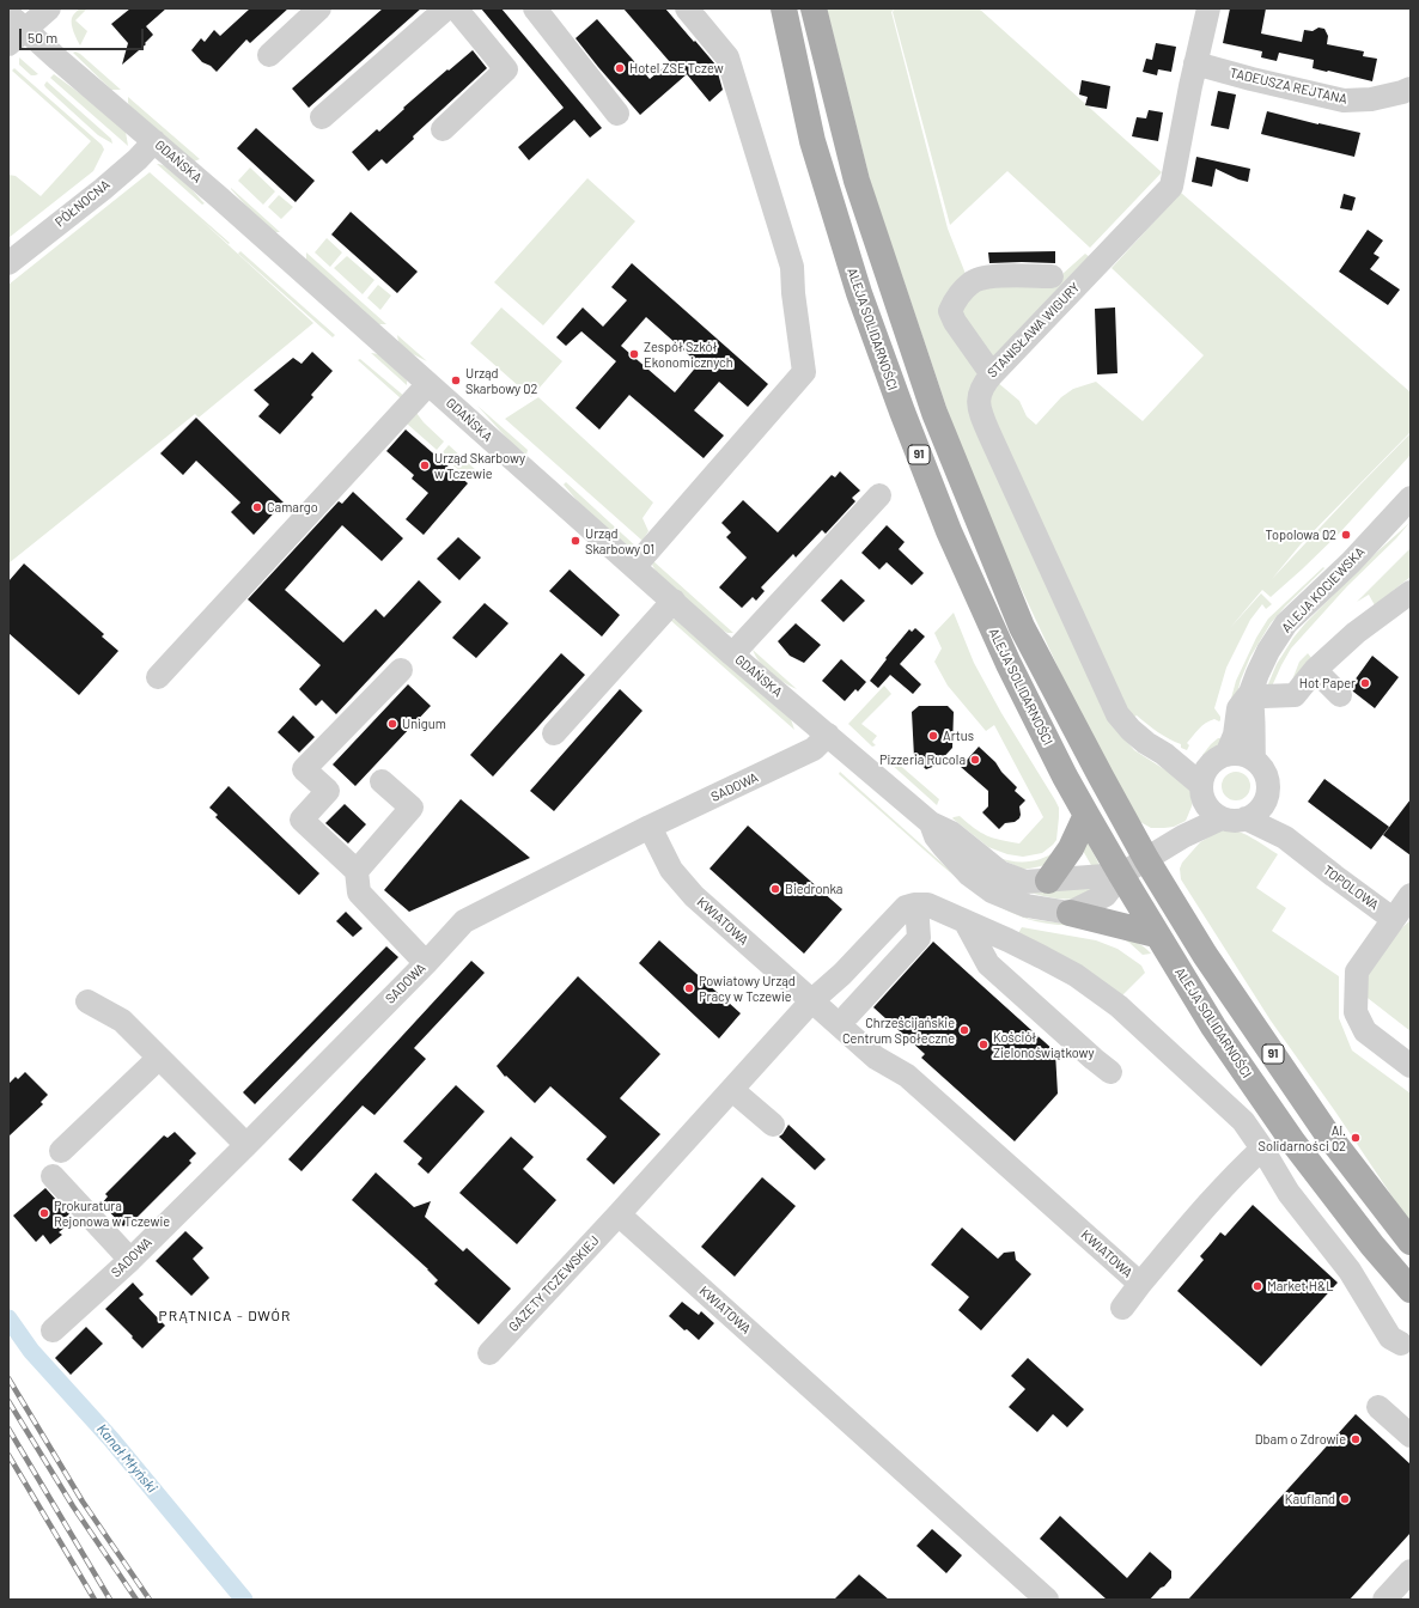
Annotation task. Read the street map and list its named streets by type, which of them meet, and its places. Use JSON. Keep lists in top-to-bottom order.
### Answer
{
  "streets": {
    "main road": ["ALEJA SOLIDARNOŚCI", "91"],
    "street": [
      "TADEUSZA REJTANA",
      "GDAŃSKA",
      "PÓŁNOCNA",
      "STANISŁAWA WIGURY",
      "ALEJA KOCIEWSKA",
      "SADOWA",
      "TOPOLOWA",
      "KWIATOWA",
      "GAZETY TCZEWSKIEJ"
    ]
  },
  "crossings": [
    ["TADEUSZA REJTANA", "STANISŁAWA WIGURY"],
    ["GDAŃSKA", "PÓŁNOCNA"],
    ["GDAŃSKA", "ALEJA SOLIDARNOŚCI"],
    ["GDAŃSKA", "SADOWA"],
    ["STANISŁAWA WIGURY", "ALEJA KOCIEWSKA"],
    ["STANISŁAWA WIGURY", "TOPOLOWA"],
    ["ALEJA KOCIEWSKA", "TOPOLOWA"],
    ["SADOWA", "KWIATOWA"],
    ["KWIATOWA", "GAZETY TCZEWSKIEJ"]
  ],
  "districts": ["PRĄTNICA - DWÓR"],
  "water": ["Kanał Młyński"],
  "places": [
    "Hotel ZSE Tczew",
    "Zespół Szkół Ekonomicznych",
    "Urząd Skarbowy 02",
    "Urząd Skarbowy w Tczewie",
    "Camargo",
    "Topolowa 02",
    "Urząd Skarbowy 01",
    "Hot Paper",
    "Unigum",
    "Artus",
    "Pizzeria Rucola",
    "Biedronka",
    "Powiatowy Urząd Pracy w Tczewie",
    "Chrześcijańskie Centrum Społeczne",
    "Kościół Zielonoświątkowy",
    "Al. Solidarności 02",
    "Prokuratura Rejonowa w Tczewie",
    "Market H&L",
    "Dbam o Zdrowie",
    "Kaufland"
  ],
  "scale_bar": "50 m"
}
